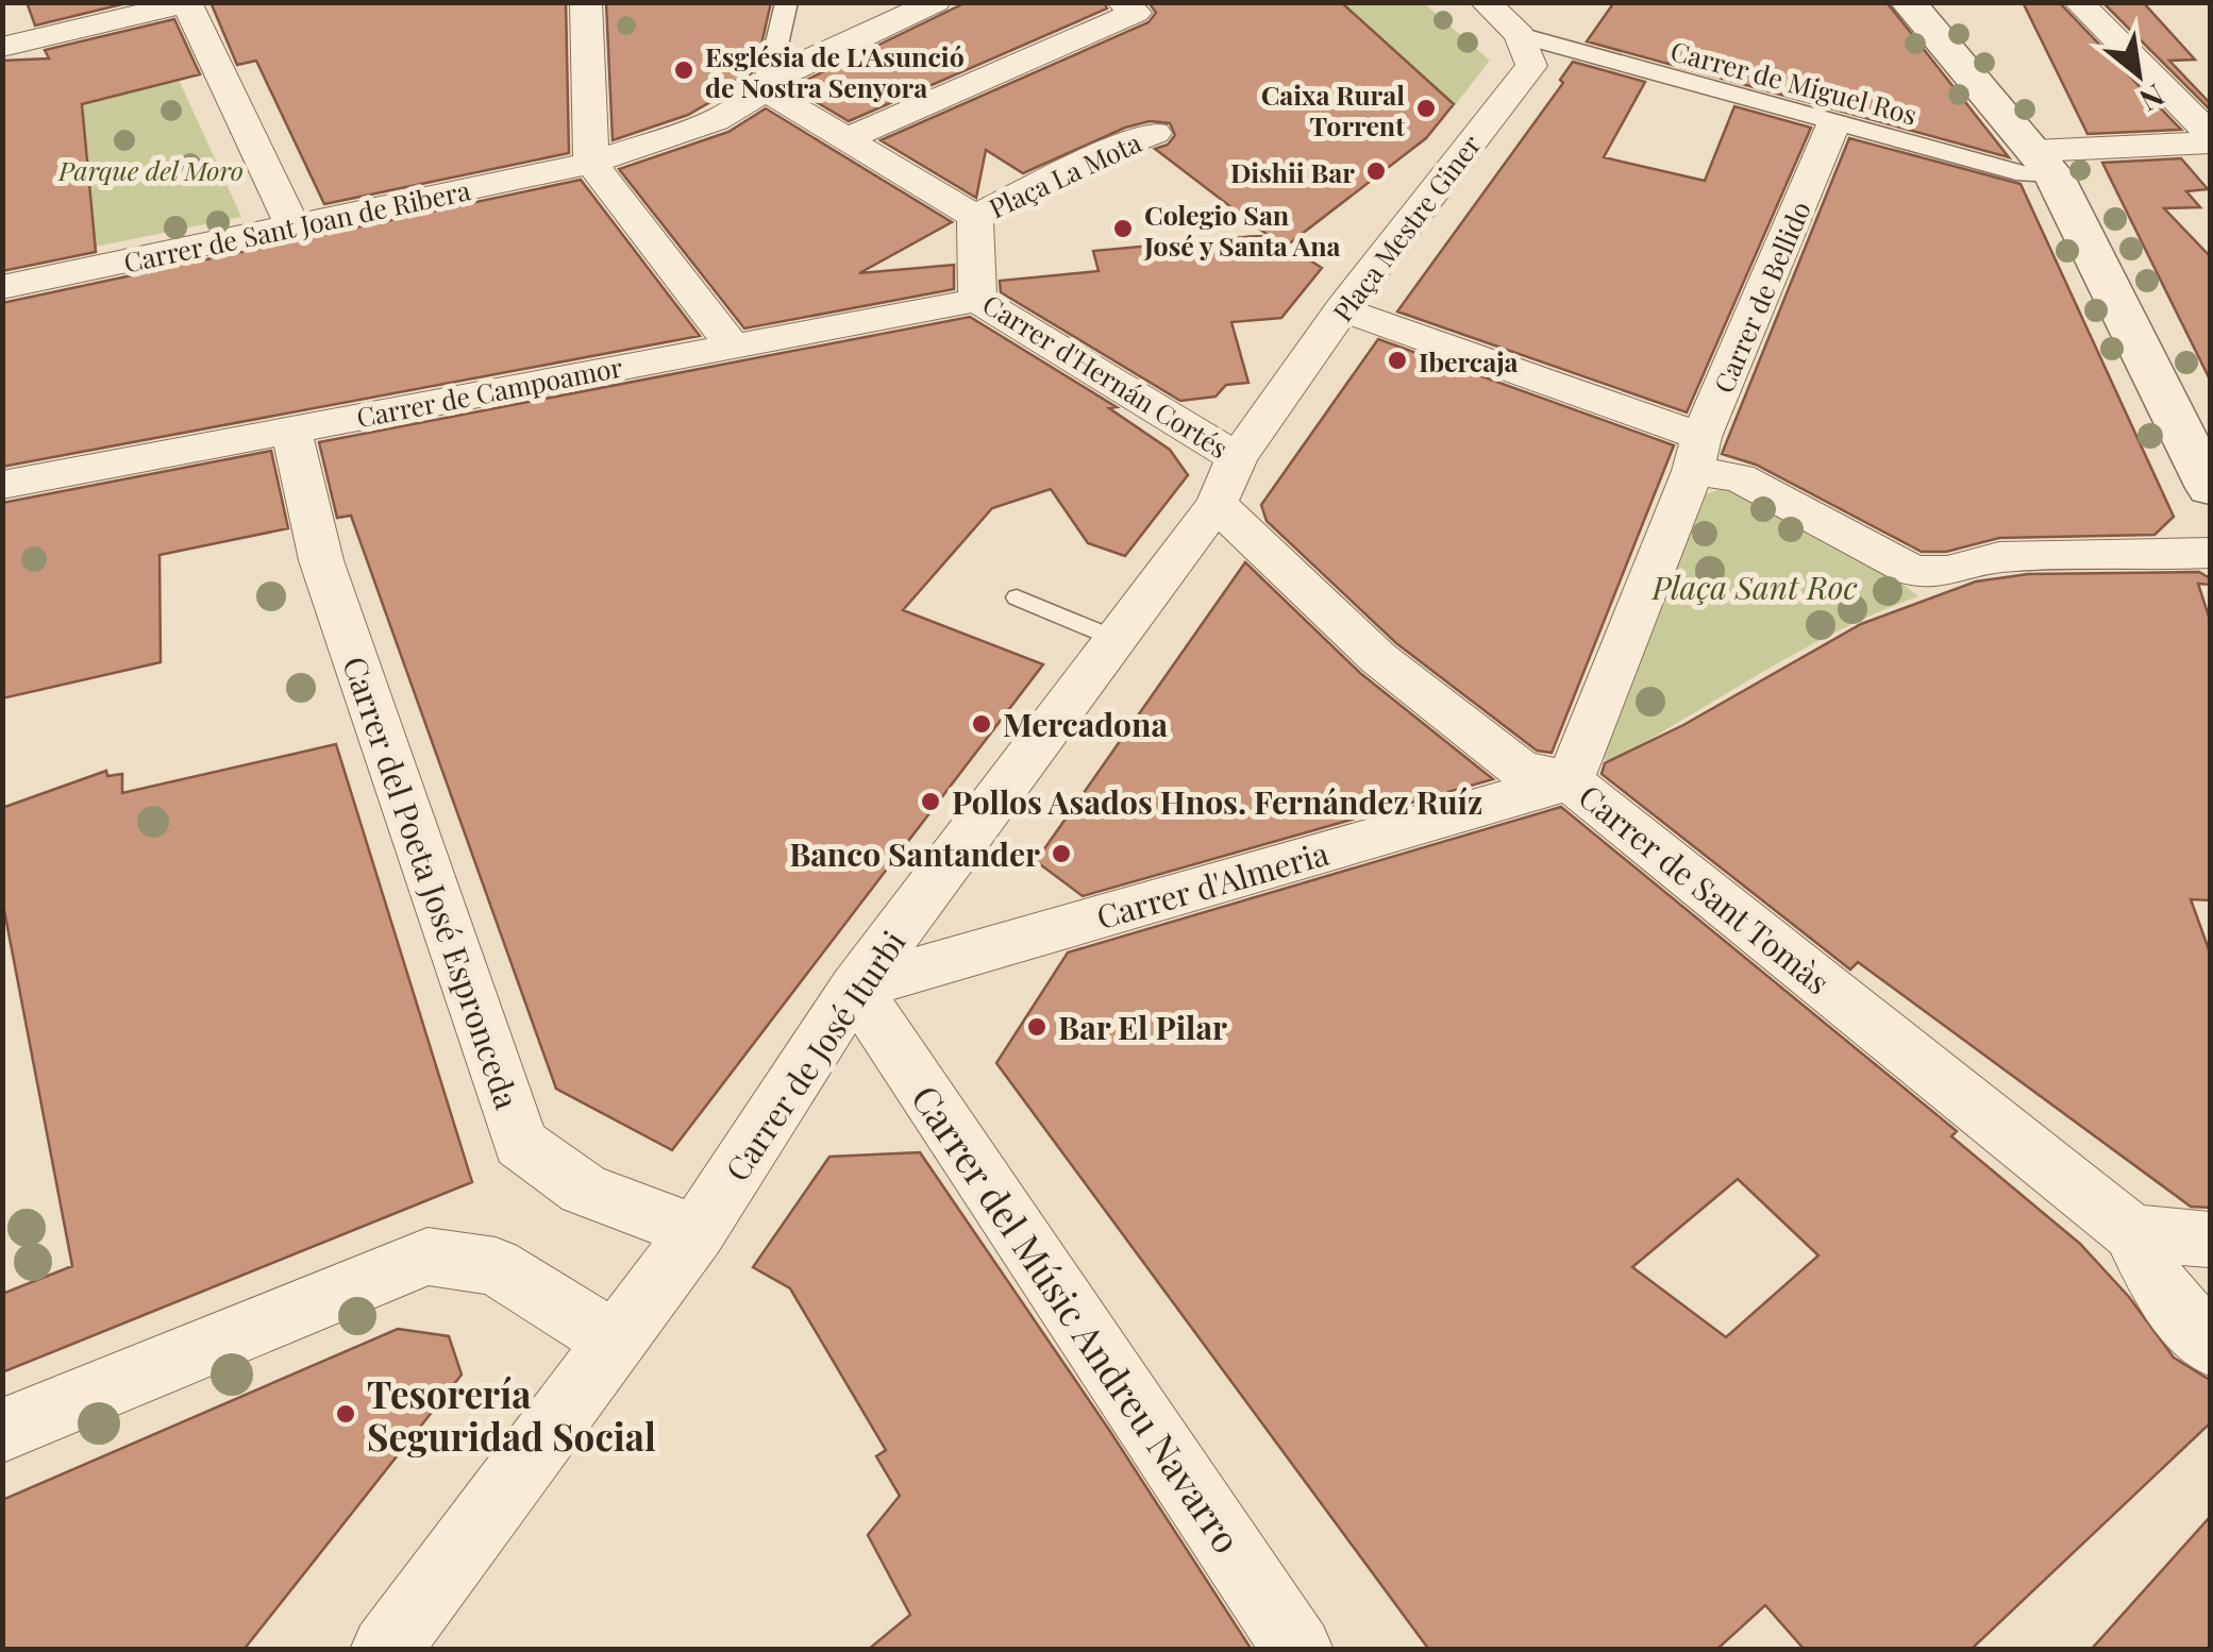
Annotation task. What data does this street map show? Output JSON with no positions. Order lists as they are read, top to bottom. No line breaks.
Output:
{"streets":{"street":["Carrer de Miguel Ros","Plaça La Mota","Carrer de Sant Joan de Ribera","Plaça Mestre Giner","Carrer de Bellido","Carrer d'Hernán Cortés","Carrer de Campoamor","Carrer del Poeta José Espronceda","Carrer d'Almeria","Carrer de Sant Tomàs","Carrer de José Iturbi","Carrer del Músic Andreu Navarro"]},"crossings":[["Carrer de Miguel Ros","Plaça Mestre Giner"],["Carrer de Miguel Ros","Carrer de Bellido"],["Plaça La Mota","Carrer d'Hernán Cortés"],["Plaça Mestre Giner","Carrer d'Hernán Cortés"],["Plaça Mestre Giner","Carrer de Sant Tomàs"],["Plaça Mestre Giner","Carrer de José Iturbi"],["Carrer de Bellido","Carrer d'Almeria"],["Carrer de Bellido","Carrer de Sant Tomàs"],["Carrer d'Hernán Cortés","Carrer de Campoamor"],["Carrer d'Hernán Cortés","Carrer de Sant Tomàs"],["Carrer d'Hernán Cortés","Carrer de José Iturbi"],["Carrer de Campoamor","Carrer del Poeta José Espronceda"],["Carrer del Poeta José Espronceda","Carrer de José Iturbi"],["Carrer d'Almeria","Carrer de Sant Tomàs"],["Carrer d'Almeria","Carrer de José Iturbi"],["Carrer d'Almeria","Carrer del Músic Andreu Navarro"],["Carrer de Sant Tomàs","Carrer de José Iturbi"],["Carrer de José Iturbi","Carrer del Músic Andreu Navarro"]],"parks":["Parque del Moro","Plaça Sant Roc"],"places":["Església de L'Asunció de Nostra Senyora","Caixa Rural Torrent","Dishii Bar","Colegio San José y Santa Ana","Ibercaja","Mercadona","Pollos Asados Hnos. Fernández Ruíz","Banco Santander","Bar El Pilar","Tesorería Seguridad Social"],"north":"bottom right"}
